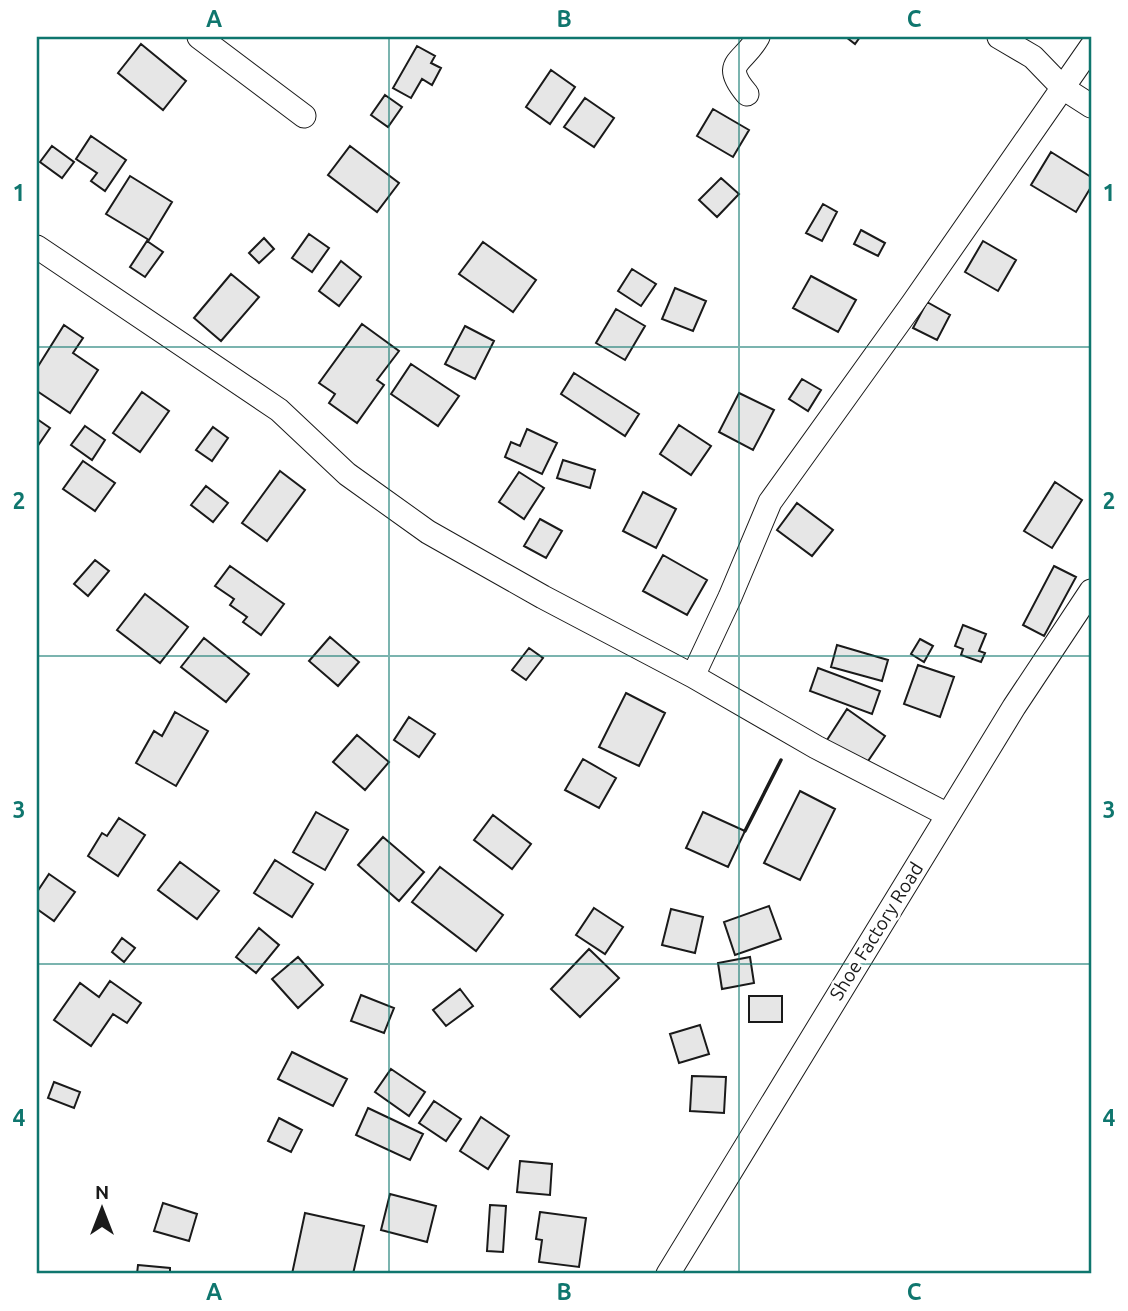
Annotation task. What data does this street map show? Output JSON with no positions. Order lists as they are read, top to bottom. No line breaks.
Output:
{"streets":{"street":["Shoe Factory Road"]},"north":"top","grid":{"columns":["A","B","C"],"rows":["1","2","3","4"]}}
